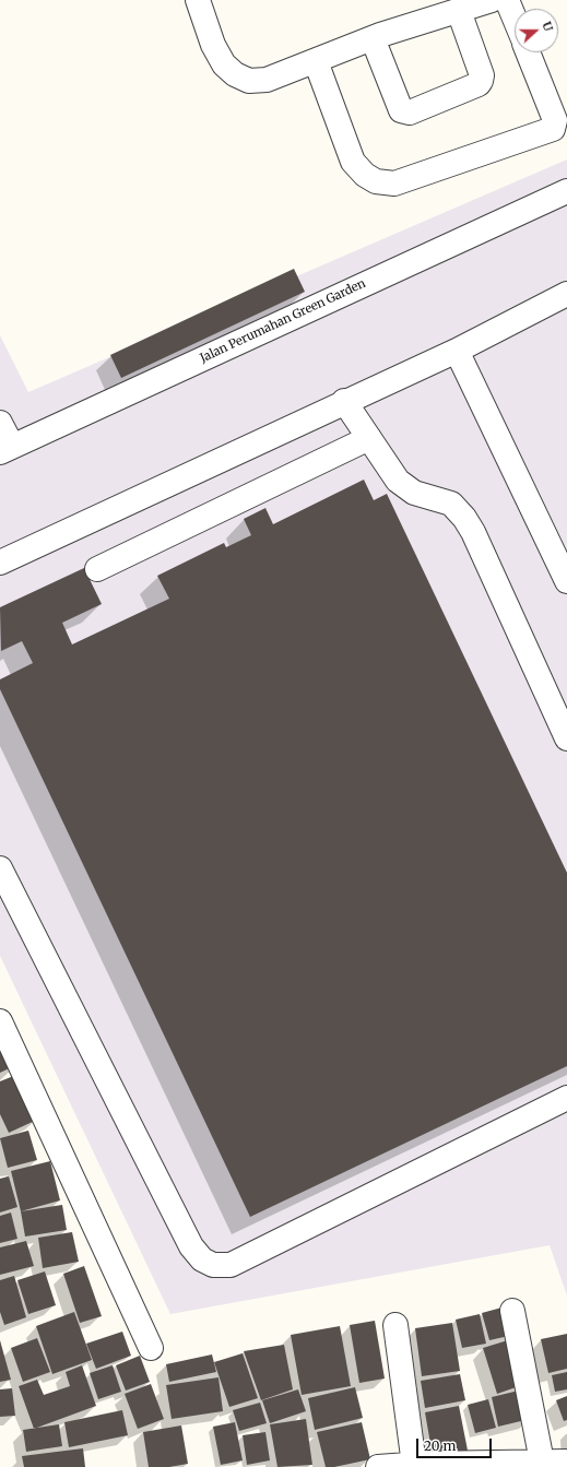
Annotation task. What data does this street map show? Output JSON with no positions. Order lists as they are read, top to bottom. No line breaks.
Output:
{"streets":{"street":["Jalan Perumahan Green Garden"]},"scale_bar":"20 m","north":"right"}
